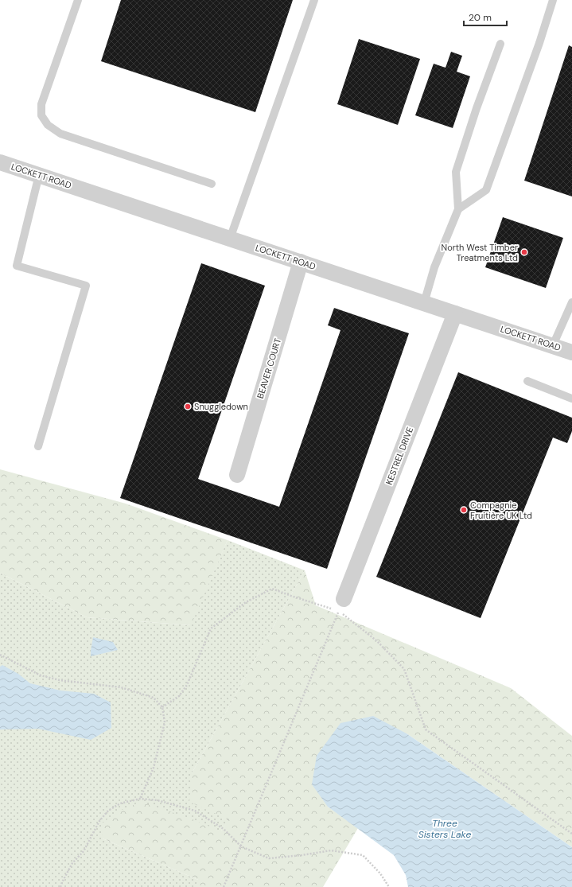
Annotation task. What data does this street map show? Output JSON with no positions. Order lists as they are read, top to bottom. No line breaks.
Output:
{"streets":{"street":["LOCKETT ROAD","BEAVER COURT","KESTREL DRIVE"]},"crossings":[["LOCKETT ROAD","BEAVER COURT"],["LOCKETT ROAD","KESTREL DRIVE"]],"water":["Three Sisters Lake"],"places":["North West Timber Treatments Ltd","Snuggledown","Compagnie Fruitière UK Ltd"],"scale_bar":"20 m"}
